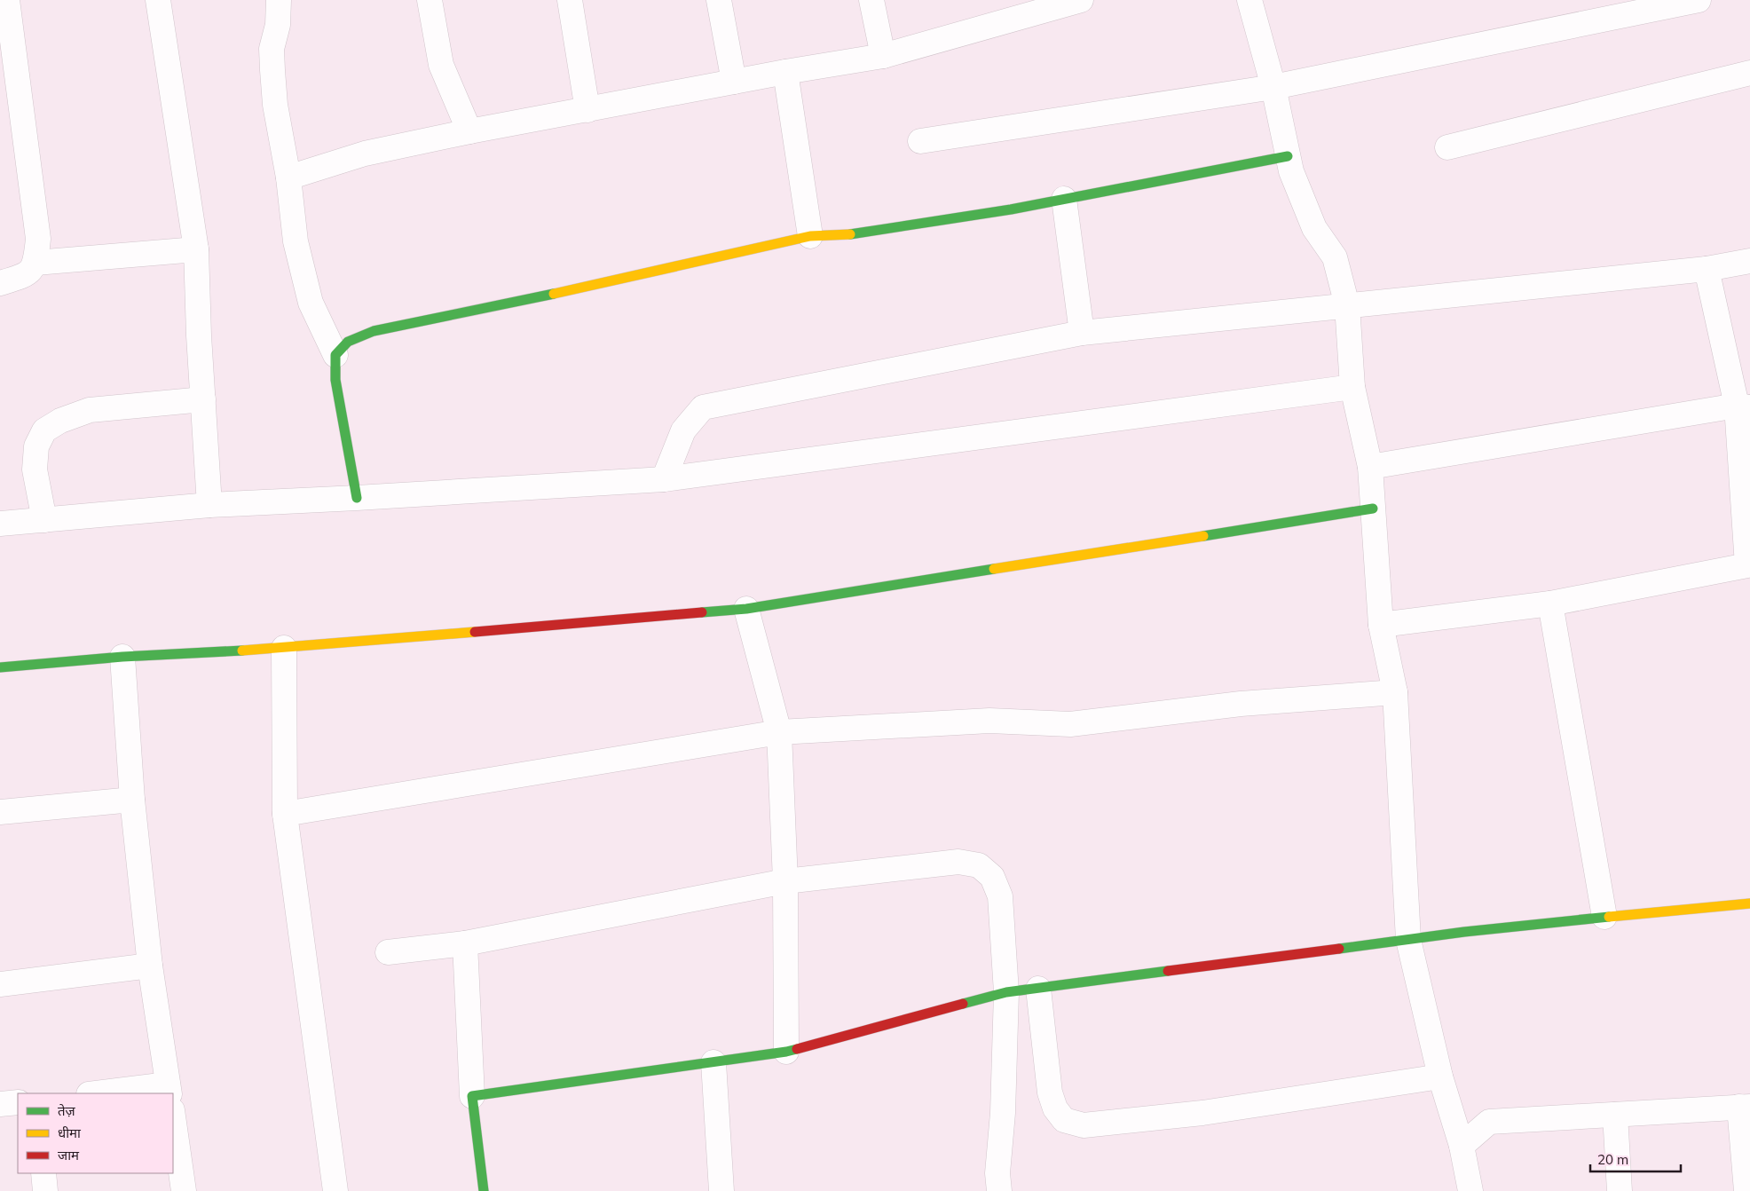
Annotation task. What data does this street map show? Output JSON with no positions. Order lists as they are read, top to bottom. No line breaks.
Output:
{"legend":["तेज़","धीमा","जाम"],"scale_bar":"20 m"}
